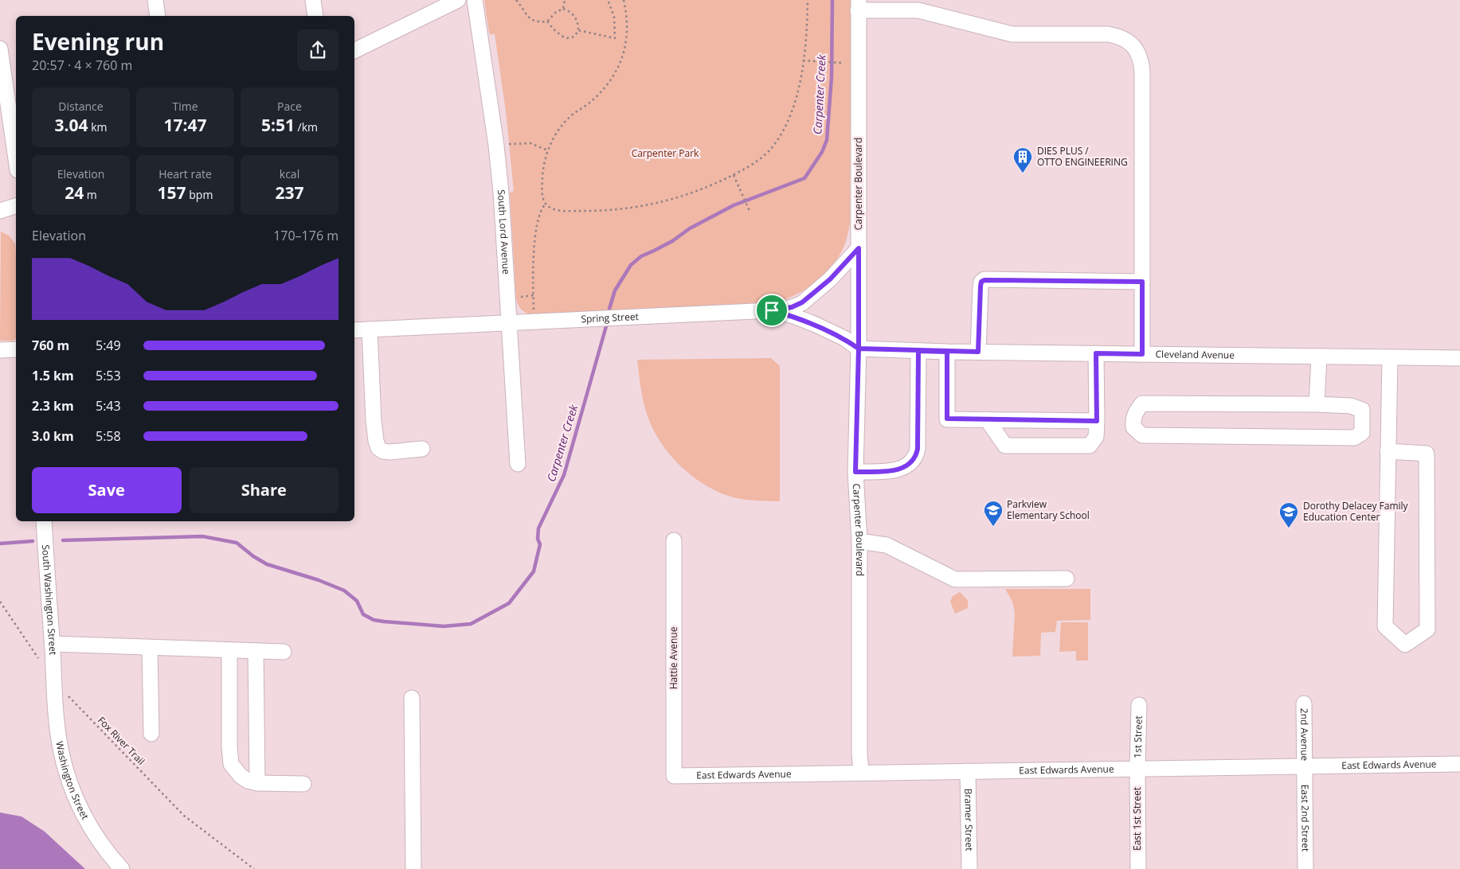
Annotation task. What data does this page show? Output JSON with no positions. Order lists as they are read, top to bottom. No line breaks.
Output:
{"streets":{"street":["Carpenter Boulevard","South Lord Avenue","Spring Street","Cleveland Avenue","South Washington Street","Hattie Avenue","2nd Avenue","1st Street","East Edwards Avenue","Washington Street","East 2nd Street","East 1st Street","Bramer Street"],"path":["Fox River Trail"]},"crossings":[["Carpenter Boulevard","Spring Street"],["Carpenter Boulevard","Cleveland Avenue"],["Carpenter Boulevard","East Edwards Avenue"],["South Lord Avenue","Spring Street"],["Spring Street","Cleveland Avenue"],["South Washington Street","Fox River Trail"],["South Washington Street","Washington Street"],["Hattie Avenue","East Edwards Avenue"],["2nd Avenue","East Edwards Avenue"],["2nd Avenue","East 2nd Street"],["1st Street","East Edwards Avenue"],["1st Street","East 1st Street"],["Fox River Trail","Washington Street"],["East Edwards Avenue","East 2nd Street"],["East Edwards Avenue","East 1st Street"],["East Edwards Avenue","Bramer Street"]],"water":["Carpenter Creek"],"parks":["Carpenter Park"],"places":{"building":["DIES PLUS / OTTO ENGINEERING"],"school or university":["Parkview Elementary School","Dorothy Delacey Family Education Center"]},"page":{"heading":["Evening run","20:57 · 4 × 760 m"],"stats":[["Distance","3.04 km"],["Time","17:47"],["Pace","5:51 /km"],["Elevation","24 m"],["Heart rate","157 bpm"],["kcal","237"]],"chart":["Elevation","170–176 m"],"list":[{"name":"760 m","note":"5:49"},{"name":"1.5 km","note":"5:53"},{"name":"2.3 km","note":"5:43"},{"name":"3.0 km","note":"5:58"}],"buttons":["Save","Share"]}}
